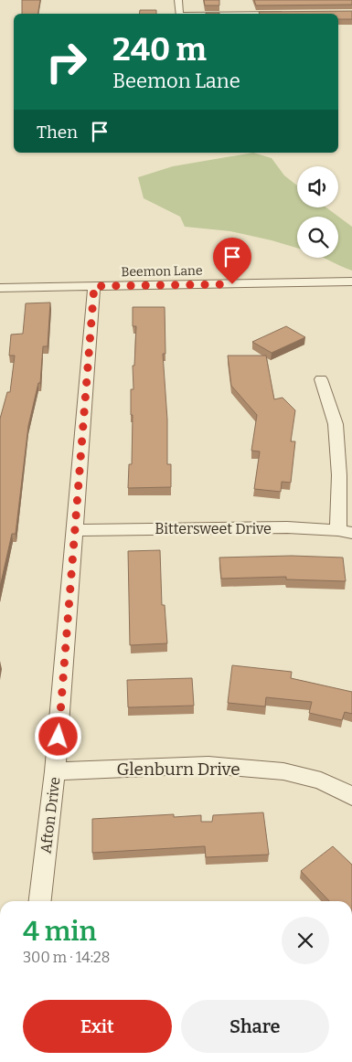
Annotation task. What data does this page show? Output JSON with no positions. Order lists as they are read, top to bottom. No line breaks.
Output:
{"streets":{"street":["Beemon Lane","Bittersweet Drive","Glenburn Drive","Afton Drive"]},"crossings":[["Beemon Lane","Afton Drive"],["Bittersweet Drive","Afton Drive"],["Glenburn Drive","Afton Drive"]],"page":{"turn":["240 m","Beemon Lane"],"then":"Then","heading":["4 min","300 m · 14:28"],"buttons":["Exit","Share"]}}
